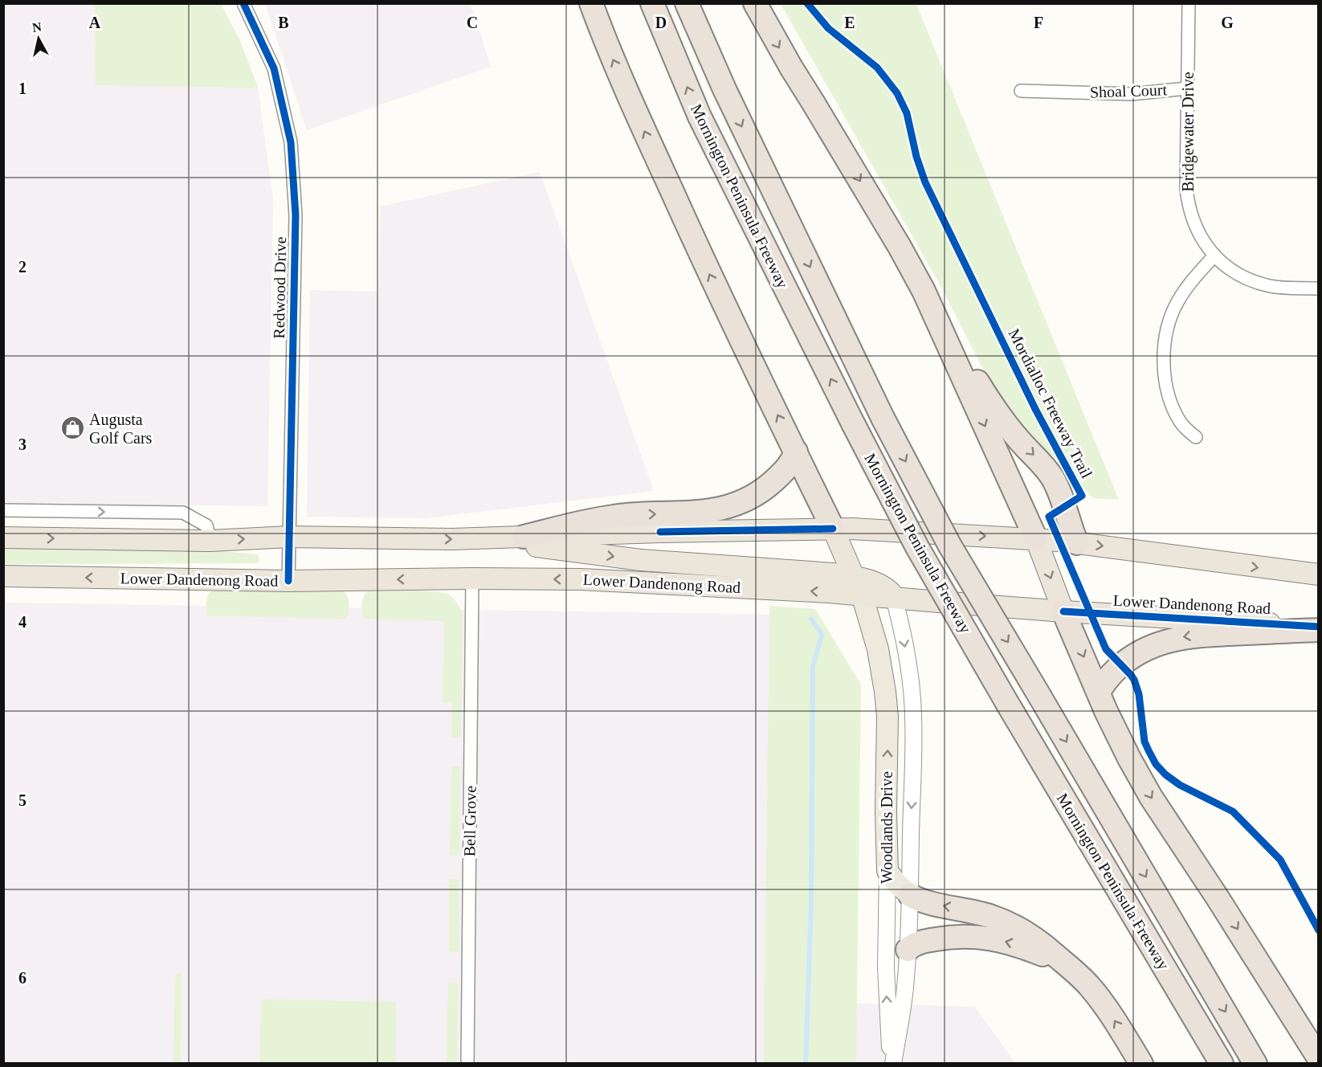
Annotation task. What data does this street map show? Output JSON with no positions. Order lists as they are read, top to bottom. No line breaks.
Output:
{"streets":{"highway":["Mornington Peninsula Freeway","Lower Dandenong Road"],"main road":["Woodlands Drive"],"street":["Shoal Court","Bridgewater Drive","Redwood Drive","Bell Grove"],"cycle path":["Mordialloc Freeway Trail"]},"crossings":[["Shoal Court","Bridgewater Drive"],["Redwood Drive","Lower Dandenong Road"],["Lower Dandenong Road","Bell Grove"],["Lower Dandenong Road","Woodlands Drive"]],"places":{"shop":["Augusta Golf Cars"]},"north":"top","grid":{"columns":["A","B","C","D","E","F","G"],"rows":["1","2","3","4","5","6"]}}
